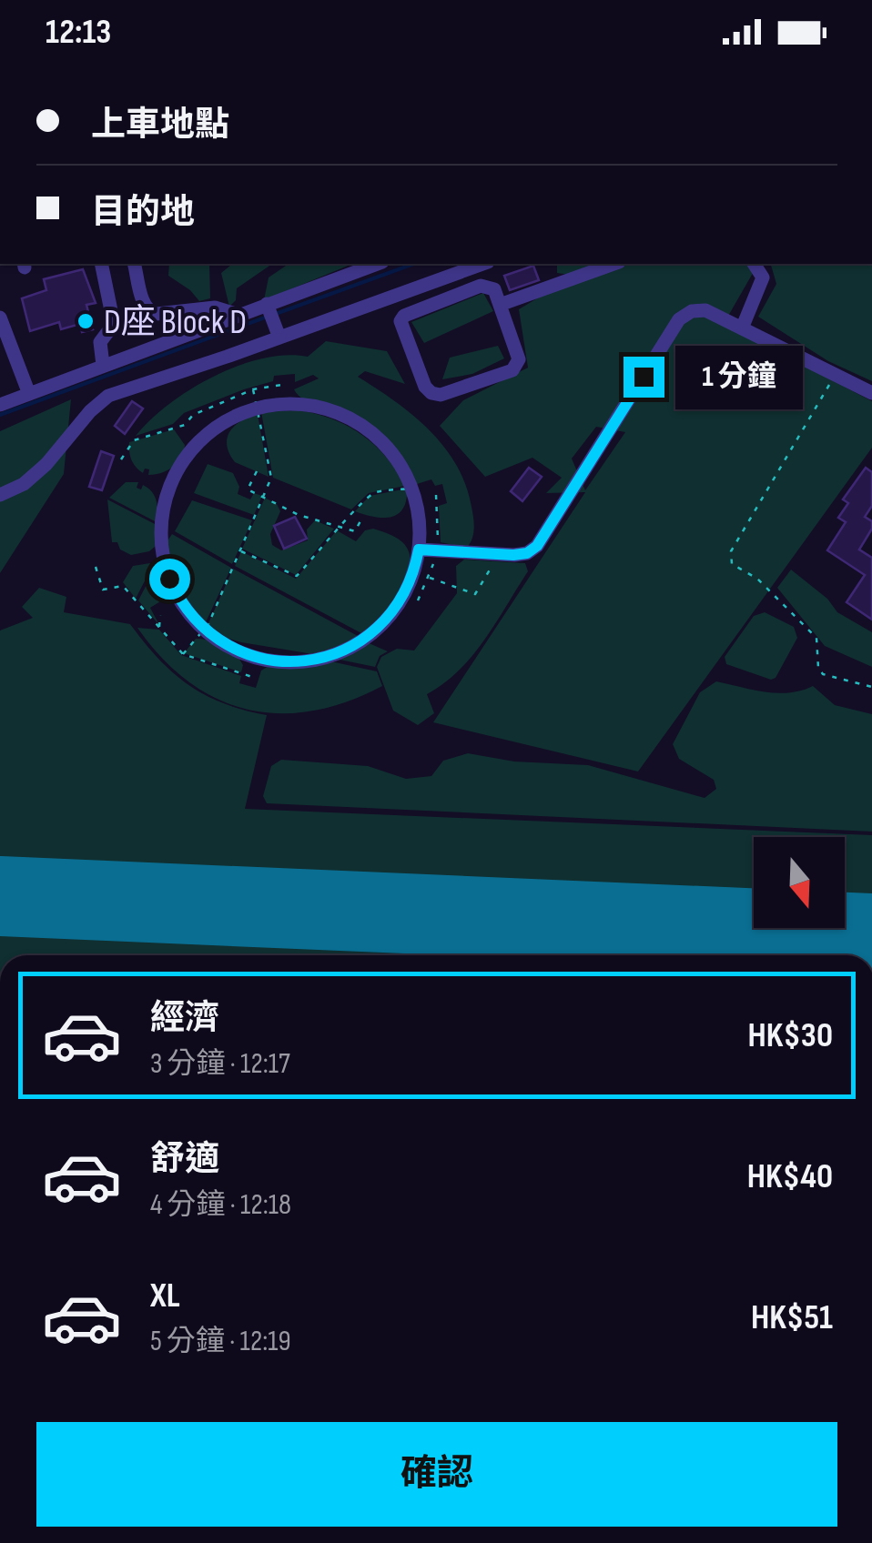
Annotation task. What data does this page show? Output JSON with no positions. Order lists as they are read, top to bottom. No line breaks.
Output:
{"places":["D座 Block D"],"north":"bottom","page":{"status":"12:13","banner":["上車地點","目的地"],"bubble":"1 分鐘","list":[{"name":"經濟","note":"3 分鐘 · 12:17","value":"HK$30"},{"name":"舒適","note":"4 分鐘 · 12:18","value":"HK$40"},{"name":"XL","note":"5 分鐘 · 12:19","value":"HK$51"}],"buttons":"確認"}}
